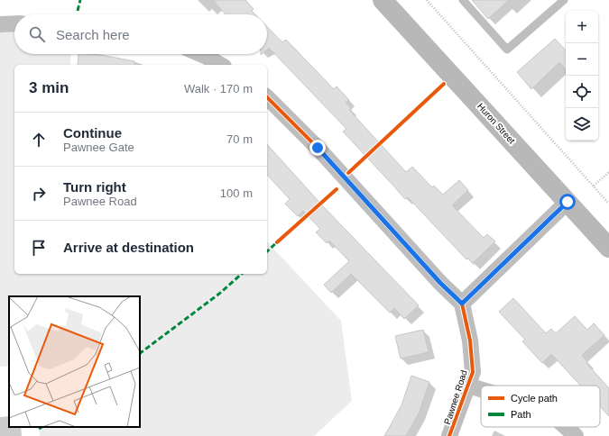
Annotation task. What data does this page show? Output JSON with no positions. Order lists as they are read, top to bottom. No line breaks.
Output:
{"streets":{"main road":["Huron Street"],"street":["Pawnee Road"]},"legend":["Cycle path","Path"],"page":{"map_buttons":["+","−"],"search":"Search here","heading":["3 min","Walk · 170 m"],"list":[["Continue","Pawnee Gate","70 m"],["Turn right","Pawnee Road","100 m"],"Arrive at destination"]}}
